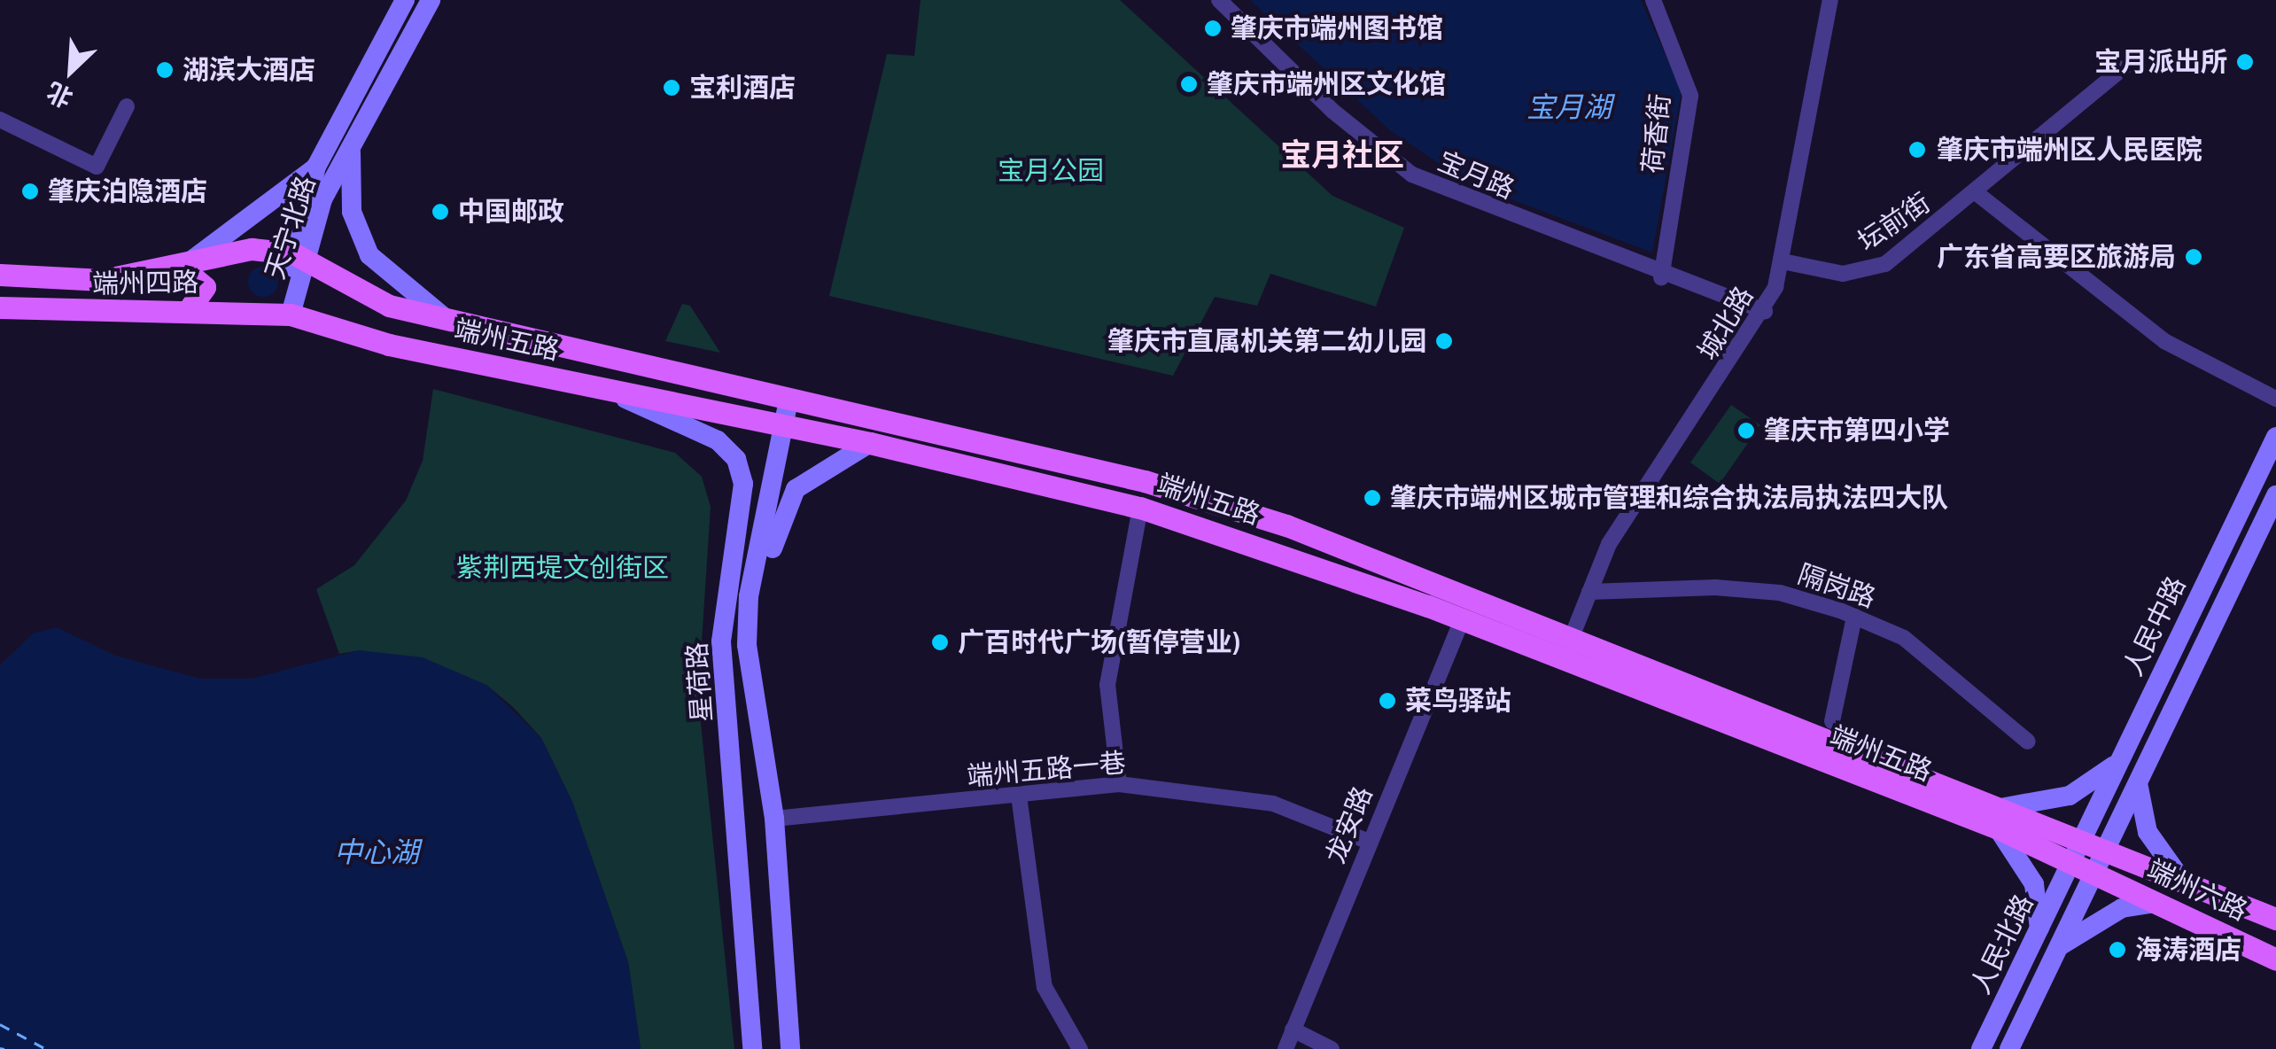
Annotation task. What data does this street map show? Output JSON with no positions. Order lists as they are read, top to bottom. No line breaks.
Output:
{"streets":{"main road":["天宁北路","端州四路","端州五路","人民中路","星荷路","端州六路","人民北路"],"street":["荷香街","宝月路","坛前街","城北路","隔岗路","端州五路一巷","龙安路"]},"crossings":[["荷香街","宝月路"],["宝月路","城北路"],["坛前街","城北路"],["天宁北路","端州四路"],["天宁北路","端州五路"],["端州四路","端州五路"],["城北路","端州五路"],["城北路","隔岗路"],["端州五路","人民中路"],["端州五路","星荷路"],["端州五路","龙安路"],["端州五路","端州六路"],["端州五路","人民北路"],["人民中路","端州六路"],["人民中路","人民北路"],["星荷路","端州五路一巷"],["端州五路一巷","龙安路"],["端州六路","人民北路"]],"districts":["宝月社区"],"water":["宝月湖","中心湖"],"parks":["宝月公园","紫荆西堤文创街区"],"places":["肇庆市端州图书馆","宝月派出所","湖滨大酒店","肇庆市端州区文化馆","宝利酒店","肇庆市端州区人民医院","肇庆泊隐酒店","中国邮政","广东省高要区旅游局","肇庆市直属机关第二幼儿园","肇庆市第四小学","肇庆市端州区城市管理和综合执法局执法四大队","广百时代广场(暂停营业)","菜鸟驿站","海涛酒店"],"north":"bottom left"}
